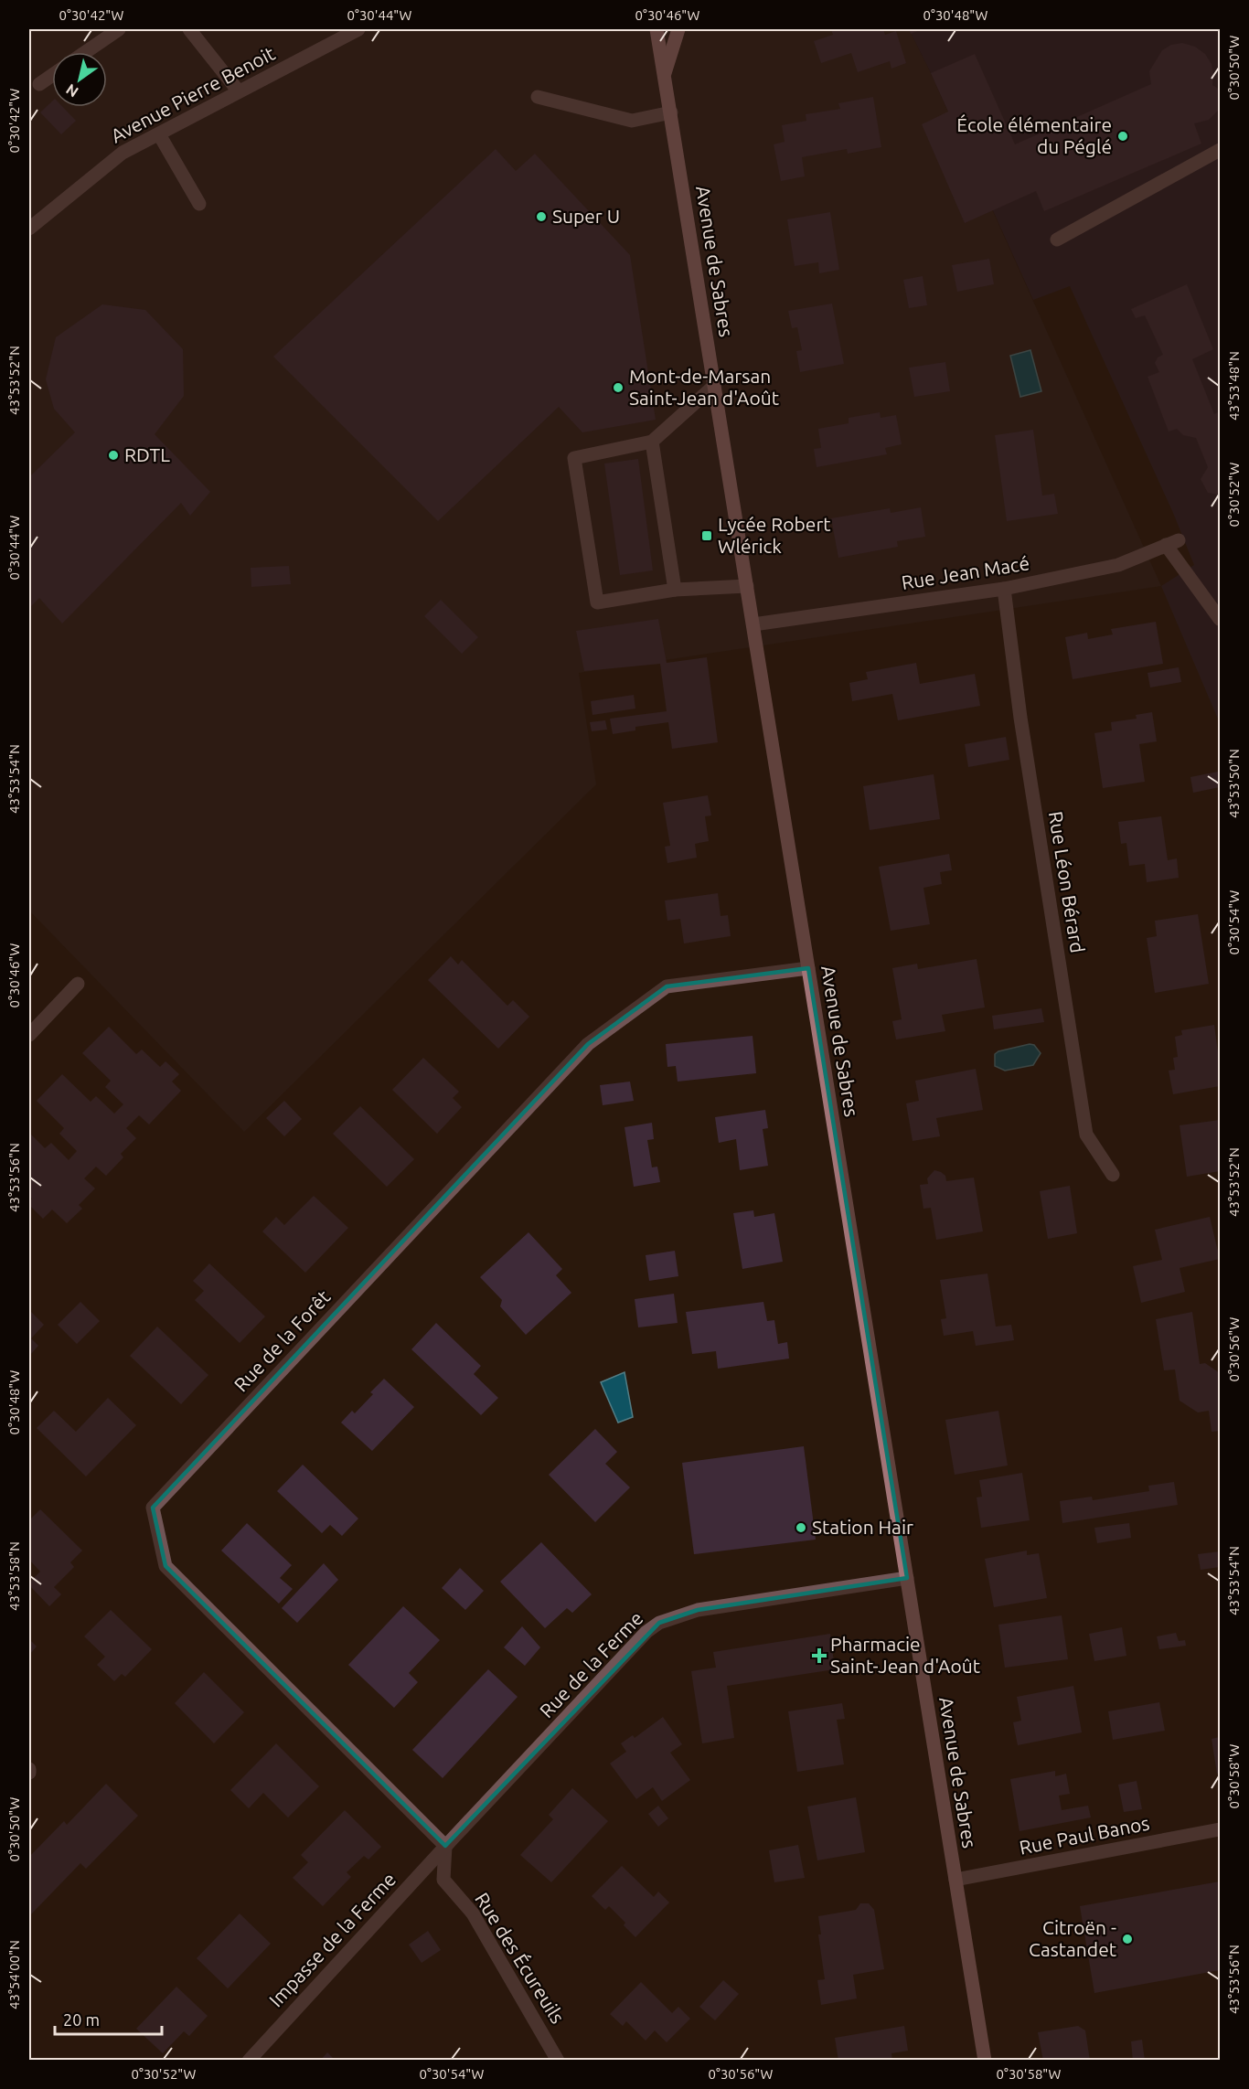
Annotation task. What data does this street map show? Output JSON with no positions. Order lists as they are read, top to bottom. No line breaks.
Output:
{"streets":{"main road":["Avenue de Sabres"],"street":["Avenue Pierre Benoit","Rue Jean Macé","Rue Léon Bérard","Rue de la Forêt","Rue de la Ferme","Rue Paul Banos","Impasse de la Ferme","Rue des Écureuils"]},"crossings":[["Avenue de Sabres","Rue Jean Macé"],["Avenue de Sabres","Rue de la Forêt"],["Avenue de Sabres","Rue de la Ferme"],["Avenue de Sabres","Rue Paul Banos"],["Rue Jean Macé","Rue Léon Bérard"],["Rue de la Forêt","Rue de la Ferme"],["Rue de la Forêt","Impasse de la Ferme"],["Rue de la Forêt","Rue des Écureuils"],["Rue de la Ferme","Impasse de la Ferme"],["Rue de la Ferme","Rue des Écureuils"],["Impasse de la Ferme","Rue des Écureuils"]],"places":{"other":["École élémentaire du Péglé","Super U","Mont-de-Marsan Saint-Jean d'Août","RDTL","Station Hair","Citroën - Castandet"],"transit":["Lycée Robert Wlérick"],"health":["Pharmacie Saint-Jean d'Août"]},"scale_bar":"20 m","north":"bottom left","coordinates":["0°30'42\"W","0°30'44\"W","0°30'46\"W","0°30'48\"W","0°30'50\"W","43°53'52\"N","43°53'48\"N","0°30'52\"W","43°53'54\"N","43°53'50\"N","0°30'54\"W","43°53'56\"N","0°30'56\"W","43°53'58\"N","0°30'58\"W","43°54'00\"N"]}
